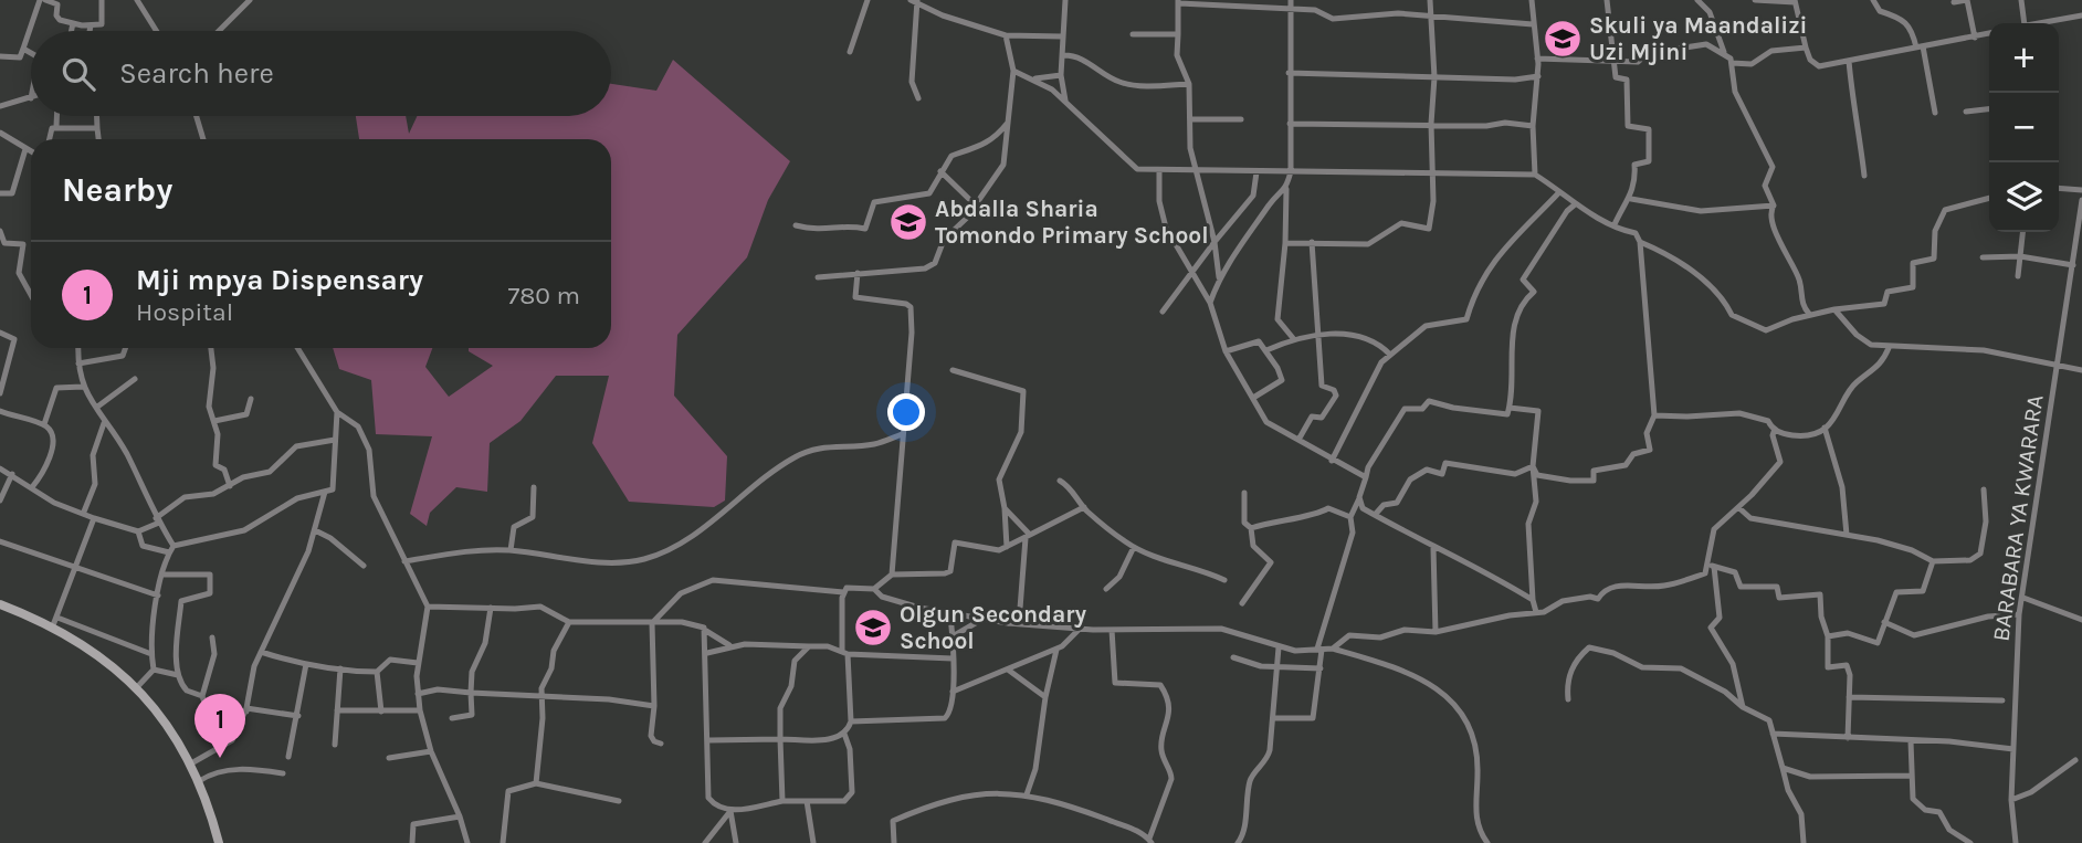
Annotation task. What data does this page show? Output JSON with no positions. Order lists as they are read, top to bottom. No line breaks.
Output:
{"streets":{"street":["BARABARA YA KWARARA"]},"places":{"school or university":["Skuli ya Maandalizi Uzi Mjini","Abdalla Sharia Tomondo Primary School","Olgun Secondary School"]},"page":{"map_buttons":["+","−"],"search":"Search here","heading":"Nearby","list":[{"mark":"1","name":"Mji mpya Dispensary","note":"Hospital","value":"780 m"}],"pins":"1"}}
